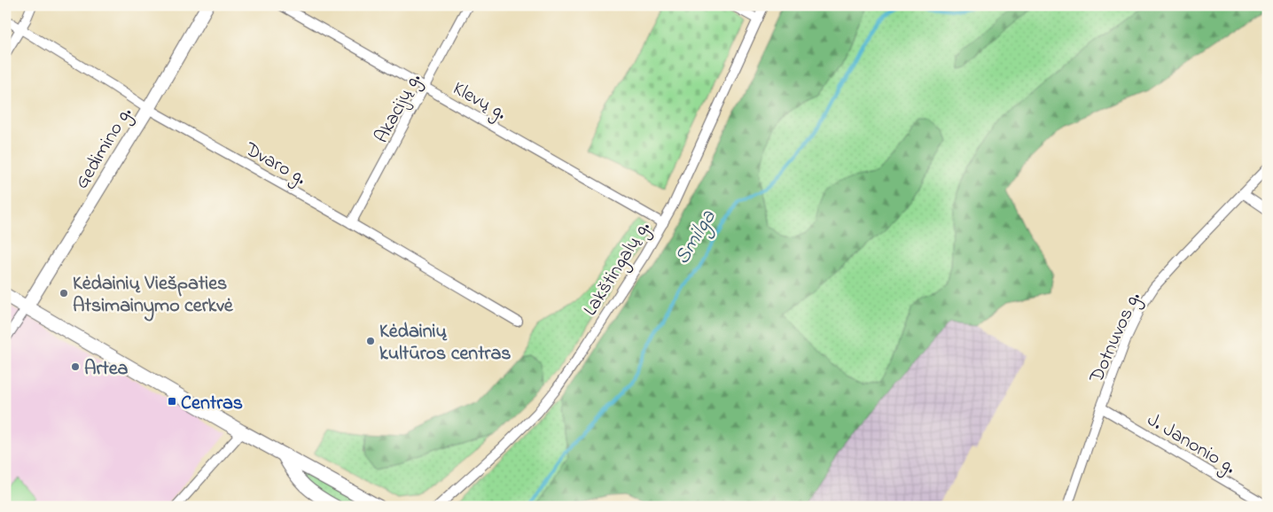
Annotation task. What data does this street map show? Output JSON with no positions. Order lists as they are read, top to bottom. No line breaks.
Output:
{"streets":{"main road":["Gedimino g."],"street":["Klevų g.","Akacijų g.","Dvaro g.","Lakštingalų g.","Dotnuvos g.","J. Janonio g."]},"crossings":[["Klevų g.","Akacijų g."],["Klevų g.","Lakštingalų g."],["Akacijų g.","Dvaro g."],["Gedimino g.","Dvaro g."],["Dotnuvos g.","J. Janonio g."]],"water":["Smilga"],"places":{"other":["Kėdainių Viešpaties Atsimainymo cerkvė","Kėdainių kultūros centras","Artea"],"transit":["Centras"]}}
